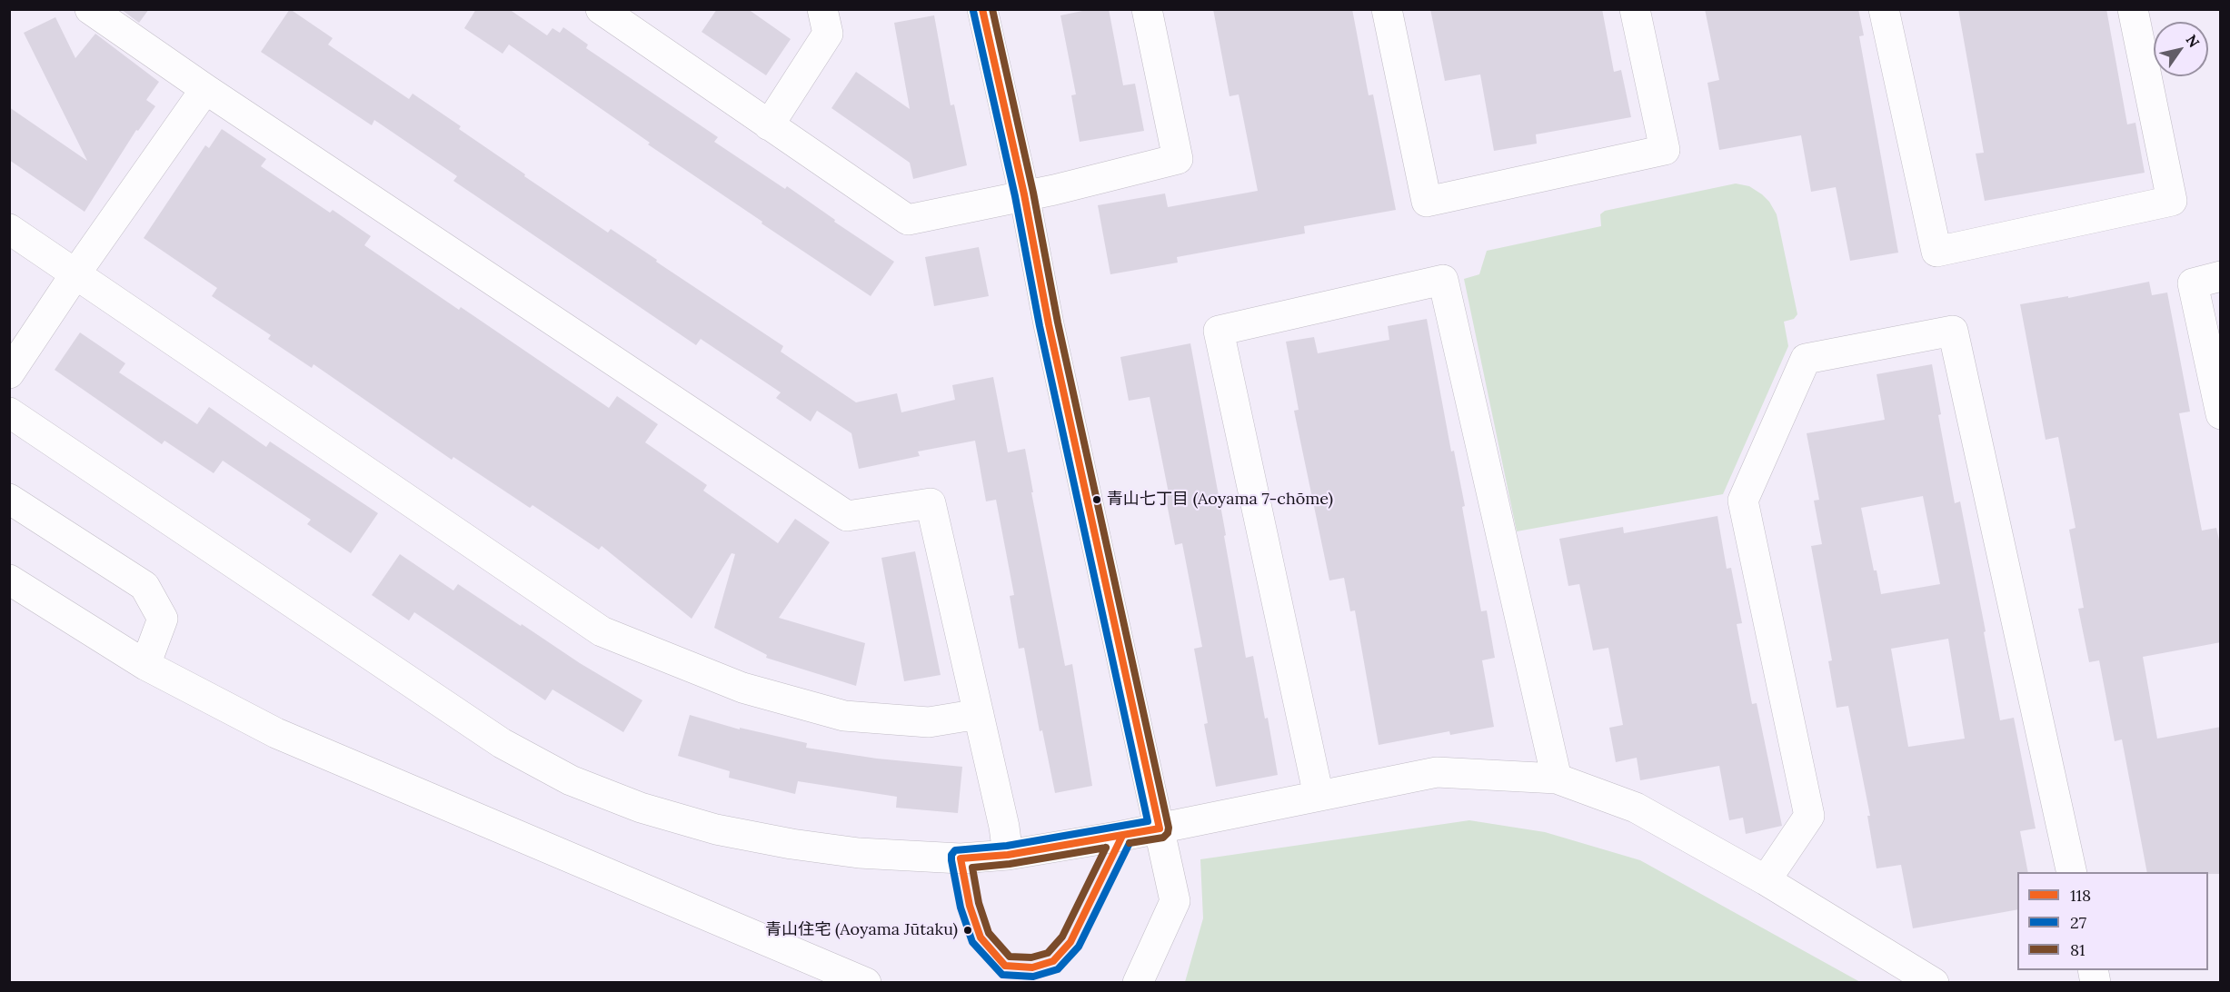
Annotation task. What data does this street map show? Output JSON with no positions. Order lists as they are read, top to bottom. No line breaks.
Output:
{"places":["青山七丁目 (Aoyama 7-chōme)","青山住宅 (Aoyama Jūtaku)"],"lines":["transit line 118","transit line 81","transit line 27"],"legend":["118","27","81"],"north":"top right"}
